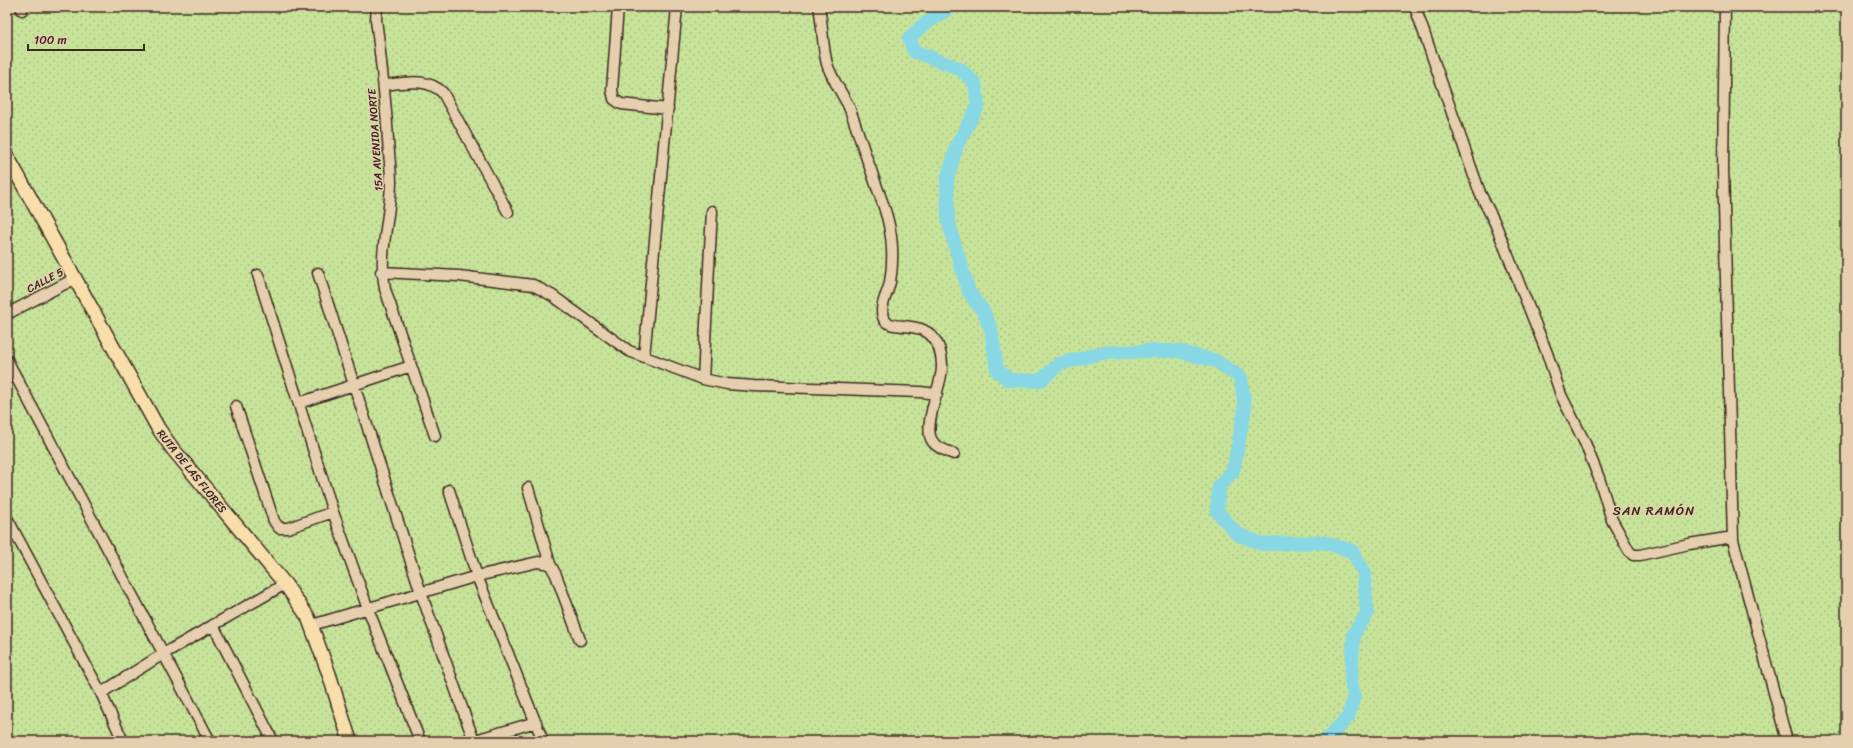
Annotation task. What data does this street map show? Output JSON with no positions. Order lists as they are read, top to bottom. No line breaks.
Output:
{"streets":{"main road":["RUTA DE LAS FLORES"],"street":["15A AVENIDA NORTE","CALLE 5"]},"crossings":[["CALLE 5","RUTA DE LAS FLORES"]],"districts":["SAN RAMÓN"],"scale_bar":"100 m"}
